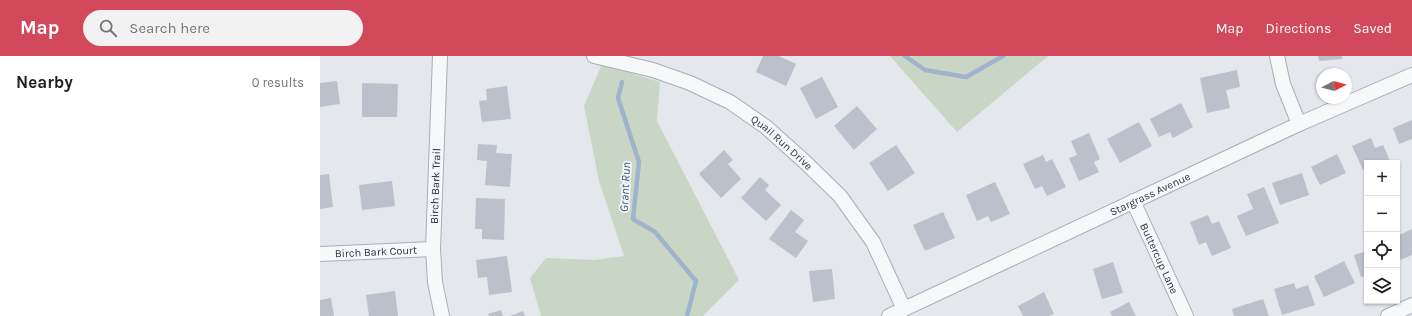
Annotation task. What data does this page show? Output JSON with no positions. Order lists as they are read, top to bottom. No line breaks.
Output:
{"streets":{"street":["Quail Run Drive","Birch Bark Trail","Stargrass Avenue","Birch Bark Court","Buttercup Lane"]},"crossings":[["Quail Run Drive","Stargrass Avenue"],["Birch Bark Trail","Birch Bark Court"],["Stargrass Avenue","Buttercup Lane"]],"water":["Grant Run"],"north":"right","page":{"header":"Map","search":"Search here","nav":["Map","Directions","Saved"],"heading":["Nearby","0 results"],"map_buttons":["+","−"]}}
